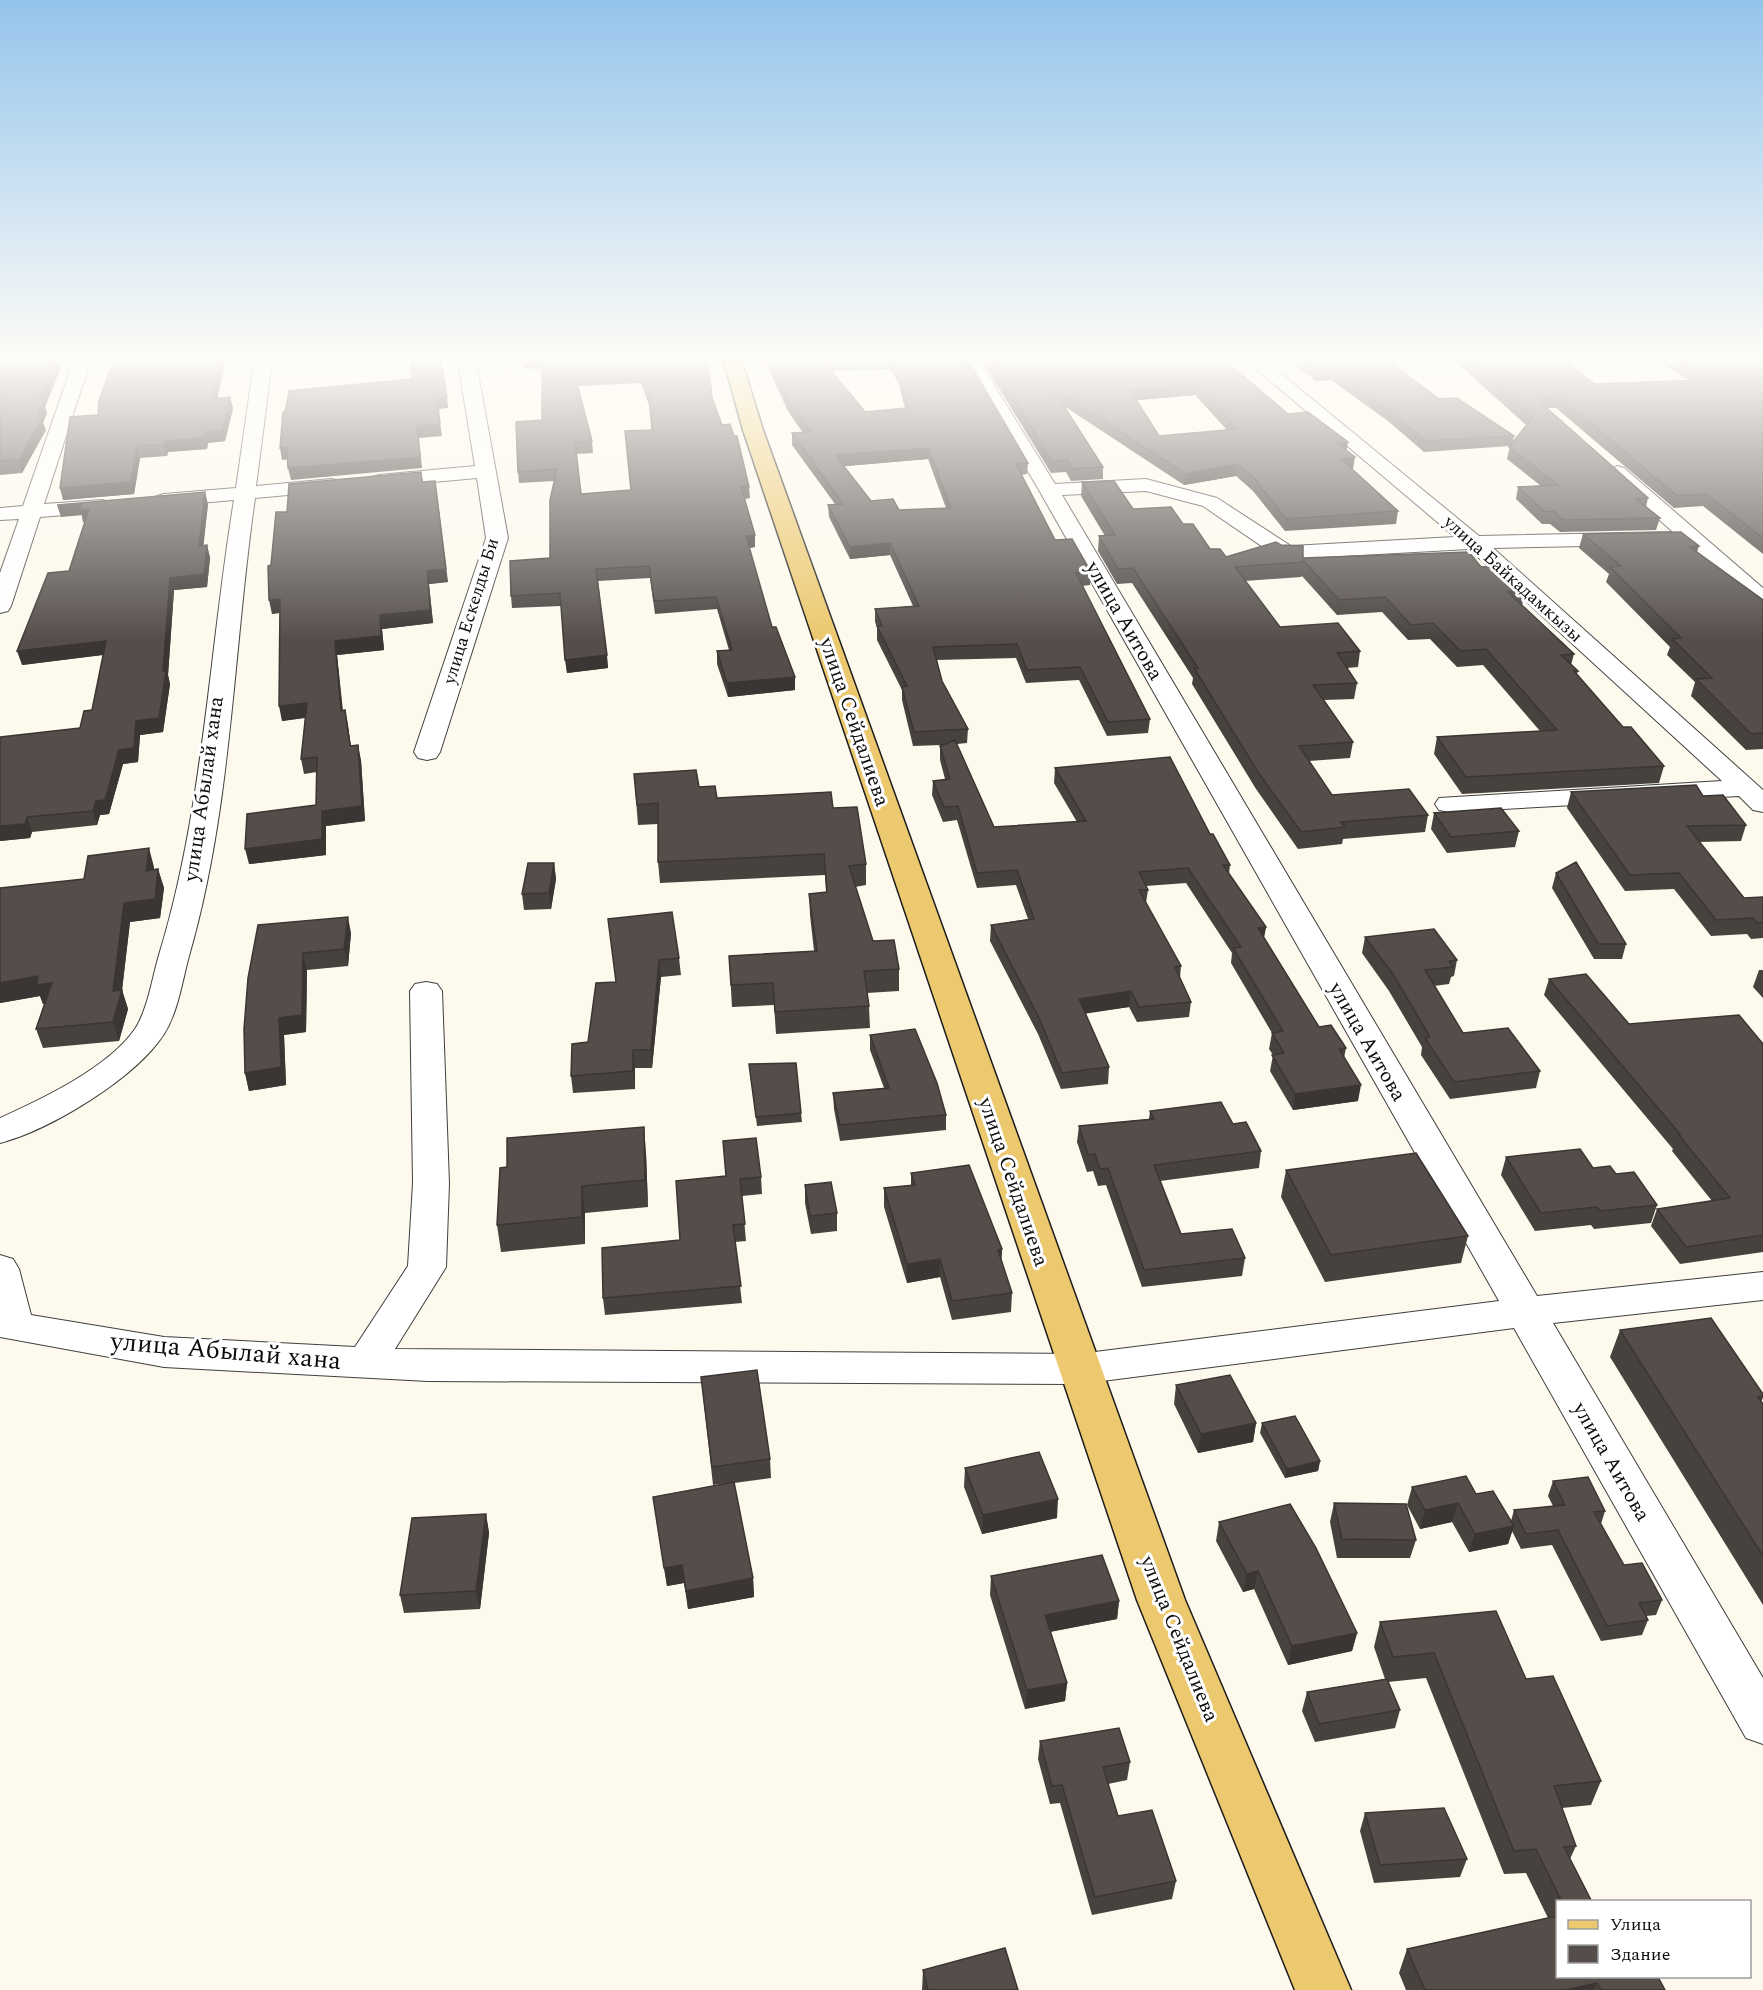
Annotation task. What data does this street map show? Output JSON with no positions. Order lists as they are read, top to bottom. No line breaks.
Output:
{"streets":{"main road":["улица Сейдалиева"],"street":["улица Байкадамкызы","улица Ескелды Би","улица Аитова","улица Абылай хана"]},"crossings":[["улица Аитова","улица Абылай хана"],["улица Сейдалиева","улица Абылай хана"]],"legend":["Улица","Здание"]}
